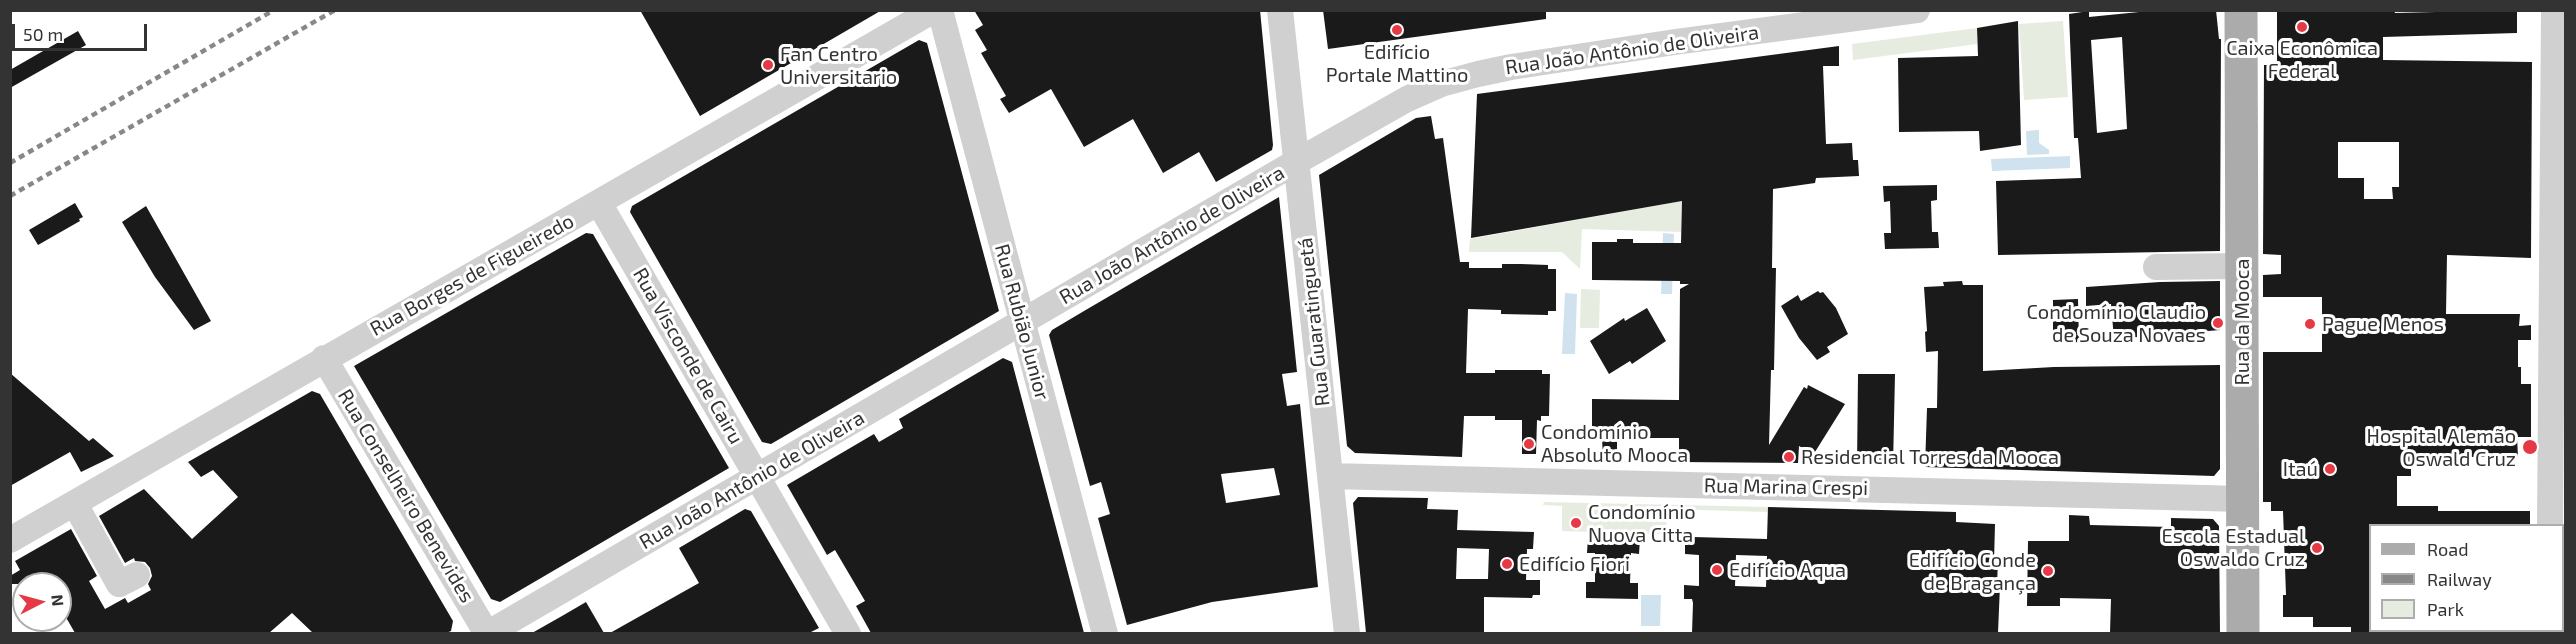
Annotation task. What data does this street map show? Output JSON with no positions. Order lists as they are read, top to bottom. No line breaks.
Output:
{"streets":{"main road":["Rua da Mooca"],"street":["Rua João Antônio de Oliveira","Rua Borges de Figueiredo","Rua Rubião Junior","Rua Guaratinguetá","Rua Visconde de Cairu","Rua Marina Crespi","Rua Conselheiro Benevides"]},"crossings":[["Rua João Antônio de Oliveira","Rua Rubião Junior"],["Rua João Antônio de Oliveira","Rua Guaratinguetá"],["Rua João Antônio de Oliveira","Rua Visconde de Cairu"],["Rua João Antônio de Oliveira","Rua Conselheiro Benevides"],["Rua Borges de Figueiredo","Rua Visconde de Cairu"],["Rua Borges de Figueiredo","Rua Conselheiro Benevides"],["Rua Guaratinguetá","Rua Marina Crespi"],["Rua da Mooca","Rua Marina Crespi"]],"places":["Caixa Econômica Federal","Edifício Portale Mattino","Fan Centro Universitario","Condomínio Claudio de Souza Novaes","Pague Menos","Condomínio Absoluto Mooca","Hospital Alemão Oswald Cruz","Residencial Torres da Mooca","Itaú","Condomínio Nuova Citta","Escola Estadual Oswaldo Cruz","Edifício Fiori","Edifício Aqua","Edifício Conde de Bragança"],"legend":["Road","Railway","Park"],"scale_bar":"50 m","north":"right"}
